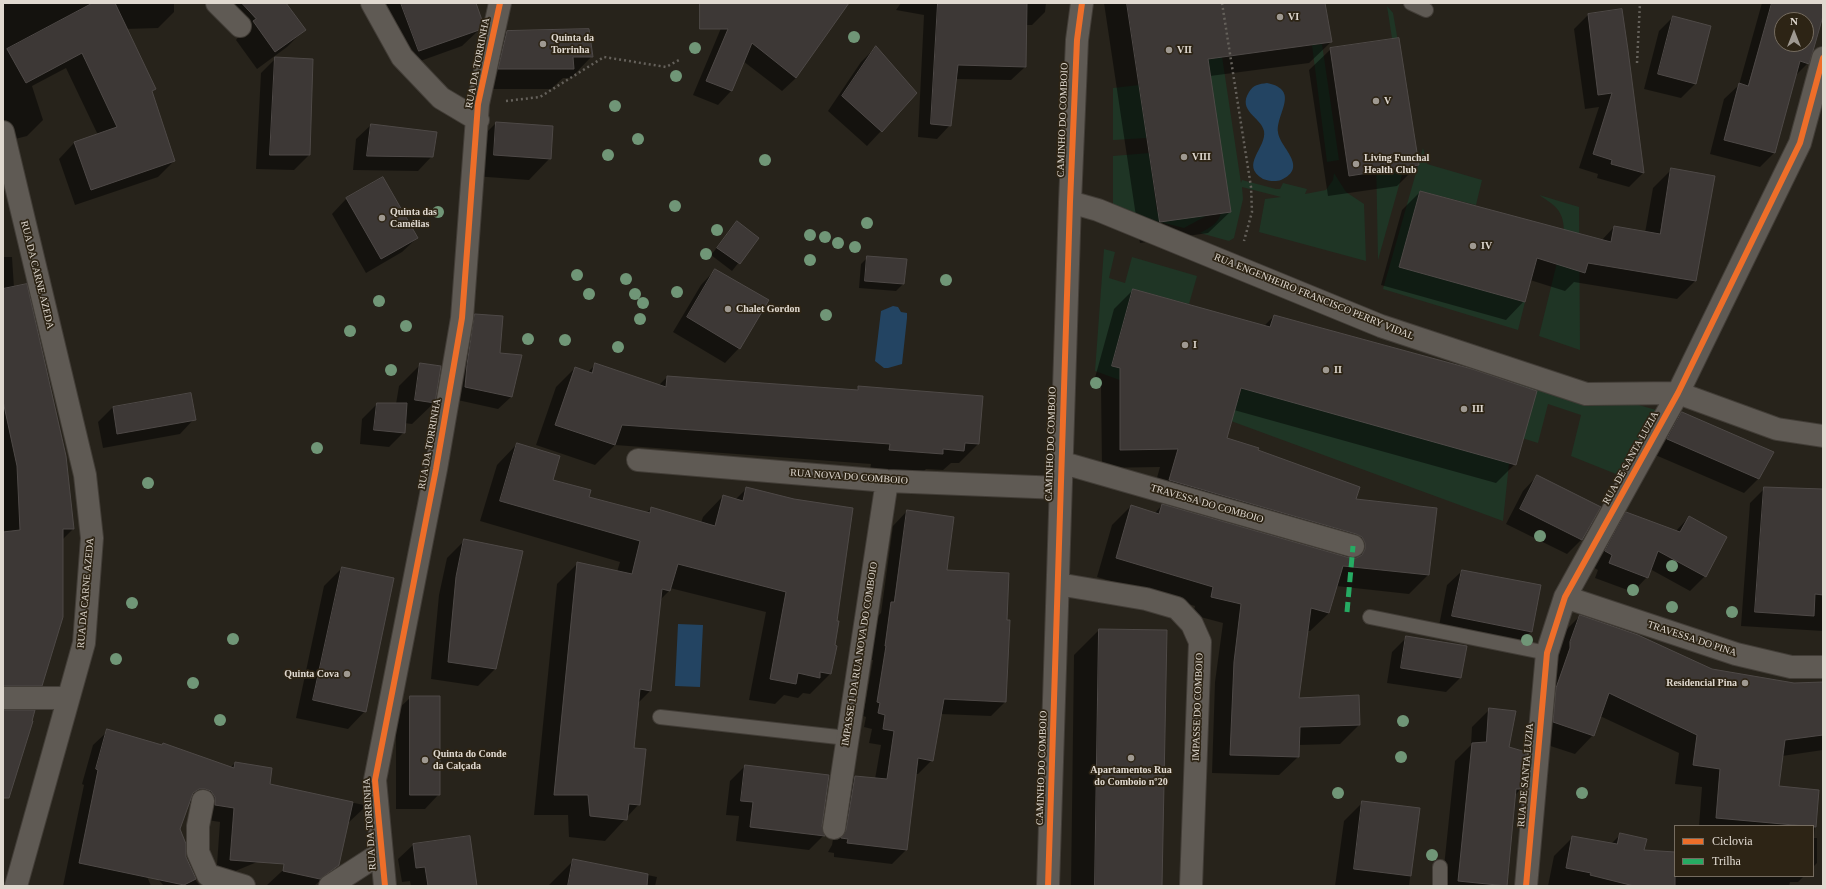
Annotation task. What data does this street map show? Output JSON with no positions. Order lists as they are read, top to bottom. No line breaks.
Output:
{"streets":{"street":["RUA DA TORRINHA","CAMINHO DO COMBOIO","RUA DA CARNE AZEDA","RUA ENGENHEIRO FRANCISCO PERRY VIDAL","RUA DE SANTA LUZIA","RUA NOVA DO COMBOIO","TRAVESSA DO COMBOIO","TRAVESSA DO PINA","IMPASSE 1 DA RUA NOVA DO COMBOIO","IMPASSE DO COMBOIO"]},"crossings":[["CAMINHO DO COMBOIO","RUA ENGENHEIRO FRANCISCO PERRY VIDAL"],["CAMINHO DO COMBOIO","RUA NOVA DO COMBOIO"],["CAMINHO DO COMBOIO","TRAVESSA DO COMBOIO"],["CAMINHO DO COMBOIO","IMPASSE DO COMBOIO"],["RUA ENGENHEIRO FRANCISCO PERRY VIDAL","RUA DE SANTA LUZIA"],["RUA DE SANTA LUZIA","TRAVESSA DO PINA"],["RUA NOVA DO COMBOIO","IMPASSE 1 DA RUA NOVA DO COMBOIO"]],"places":["VI","Quinta da Torrinha","VII","V","VIII","Living Funchal Health Club","Quinta das Camélias","IV","Chalet Gordon","I","II","III","Quinta Cova","Residencial Pina","Apartamentos Rua do Comboio nº20","Quinta do Conde da Calçada"],"legend":["Ciclovia","Trilha"],"north":"top"}
